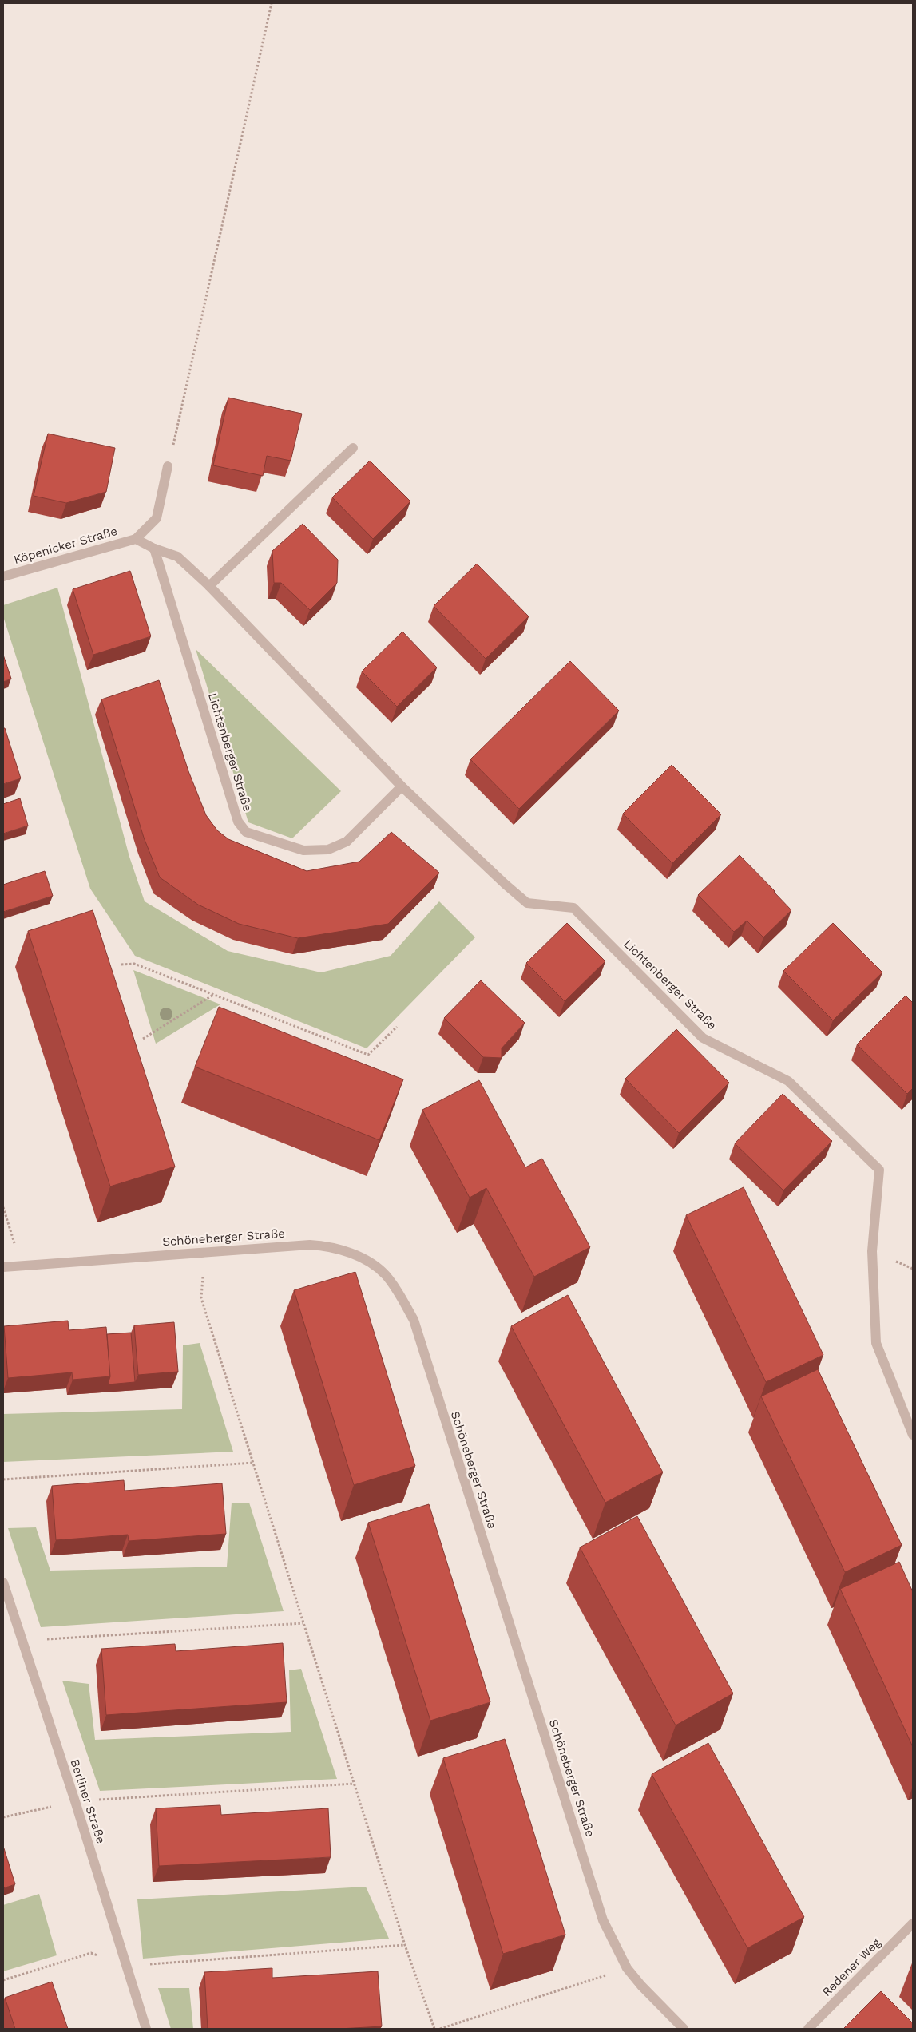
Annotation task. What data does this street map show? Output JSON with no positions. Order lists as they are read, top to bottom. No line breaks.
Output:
{"streets":{"street":["Köpenicker Straße","Lichtenberger Straße","Schöneberger Straße","Berliner Straße","Redener Weg"]},"crossings":[["Köpenicker Straße","Lichtenberger Straße"]]}
